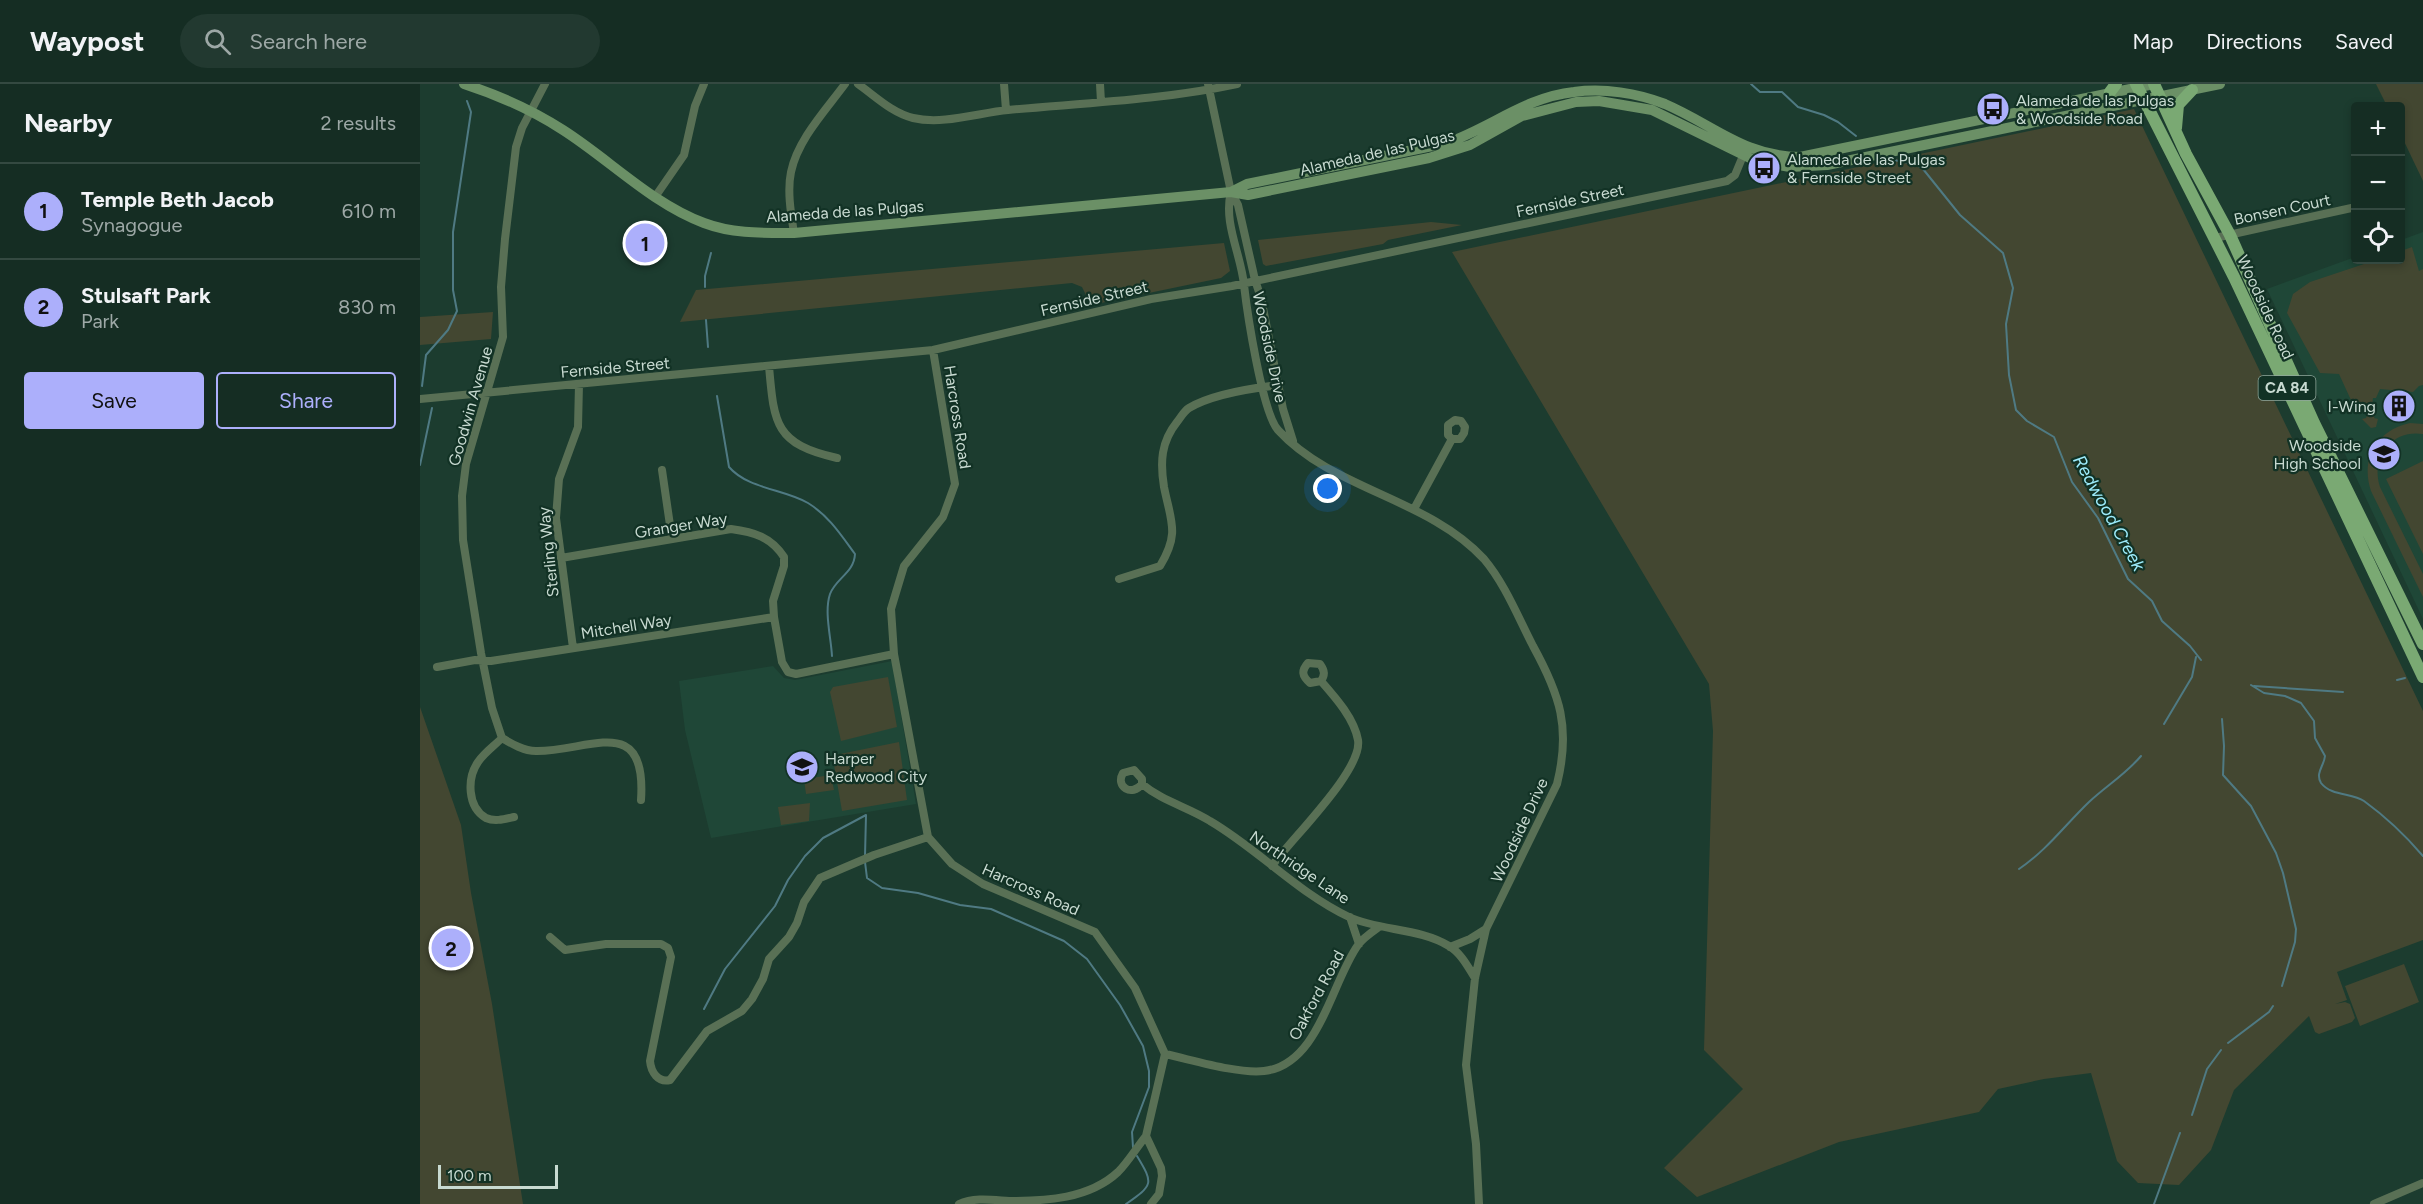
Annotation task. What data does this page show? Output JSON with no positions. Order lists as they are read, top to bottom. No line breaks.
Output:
{"streets":{"main road":["Alameda de las Pulgas","Woodside Road","CA 84"],"street":["Fernside Street","Bonsen Court","Woodside Drive","Goodwin Avenue","Harcross Road","Granger Way","Sterling Way","Mitchell Way","Northridge Lane","Oakford Road"]},"crossings":[["Alameda de las Pulgas","Fernside Street"],["Alameda de las Pulgas","Woodside Road"],["Alameda de las Pulgas","Woodside Drive"],["Alameda de las Pulgas","Goodwin Avenue"],["Fernside Street","Woodside Drive"],["Fernside Street","Goodwin Avenue"],["Fernside Street","Harcross Road"],["Fernside Street","Sterling Way"],["Bonsen Court","Woodside Road"],["Woodside Drive","Northridge Lane"],["Goodwin Avenue","Mitchell Way"],["Harcross Road","Granger Way"],["Harcross Road","Oakford Road"],["Granger Way","Sterling Way"],["Granger Way","Mitchell Way"],["Sterling Way","Mitchell Way"],["Northridge Lane","Oakford Road"]],"water":["Redwood Creek"],"places":{"bus stop":["Alameda de las Pulgas & Woodside Road","Alameda de las Pulgas & Fernside Street"],"building":["I-Wing"],"school or university":["Woodside High School","Harper Redwood City"]},"scale_bar":"100 m","page":{"header":"Waypost","search":"Search here","nav":["Map","Directions","Saved"],"heading":["Nearby","2 results"],"map_buttons":["+","−"],"list":[{"mark":"1","name":"Temple Beth Jacob","note":"Synagogue","value":"610 m"},{"mark":"2","name":"Stulsaft Park","note":"Park","value":"830 m"}],"pins":["1","2"],"buttons":["Save","Share"],"scale":"100 m"}}
